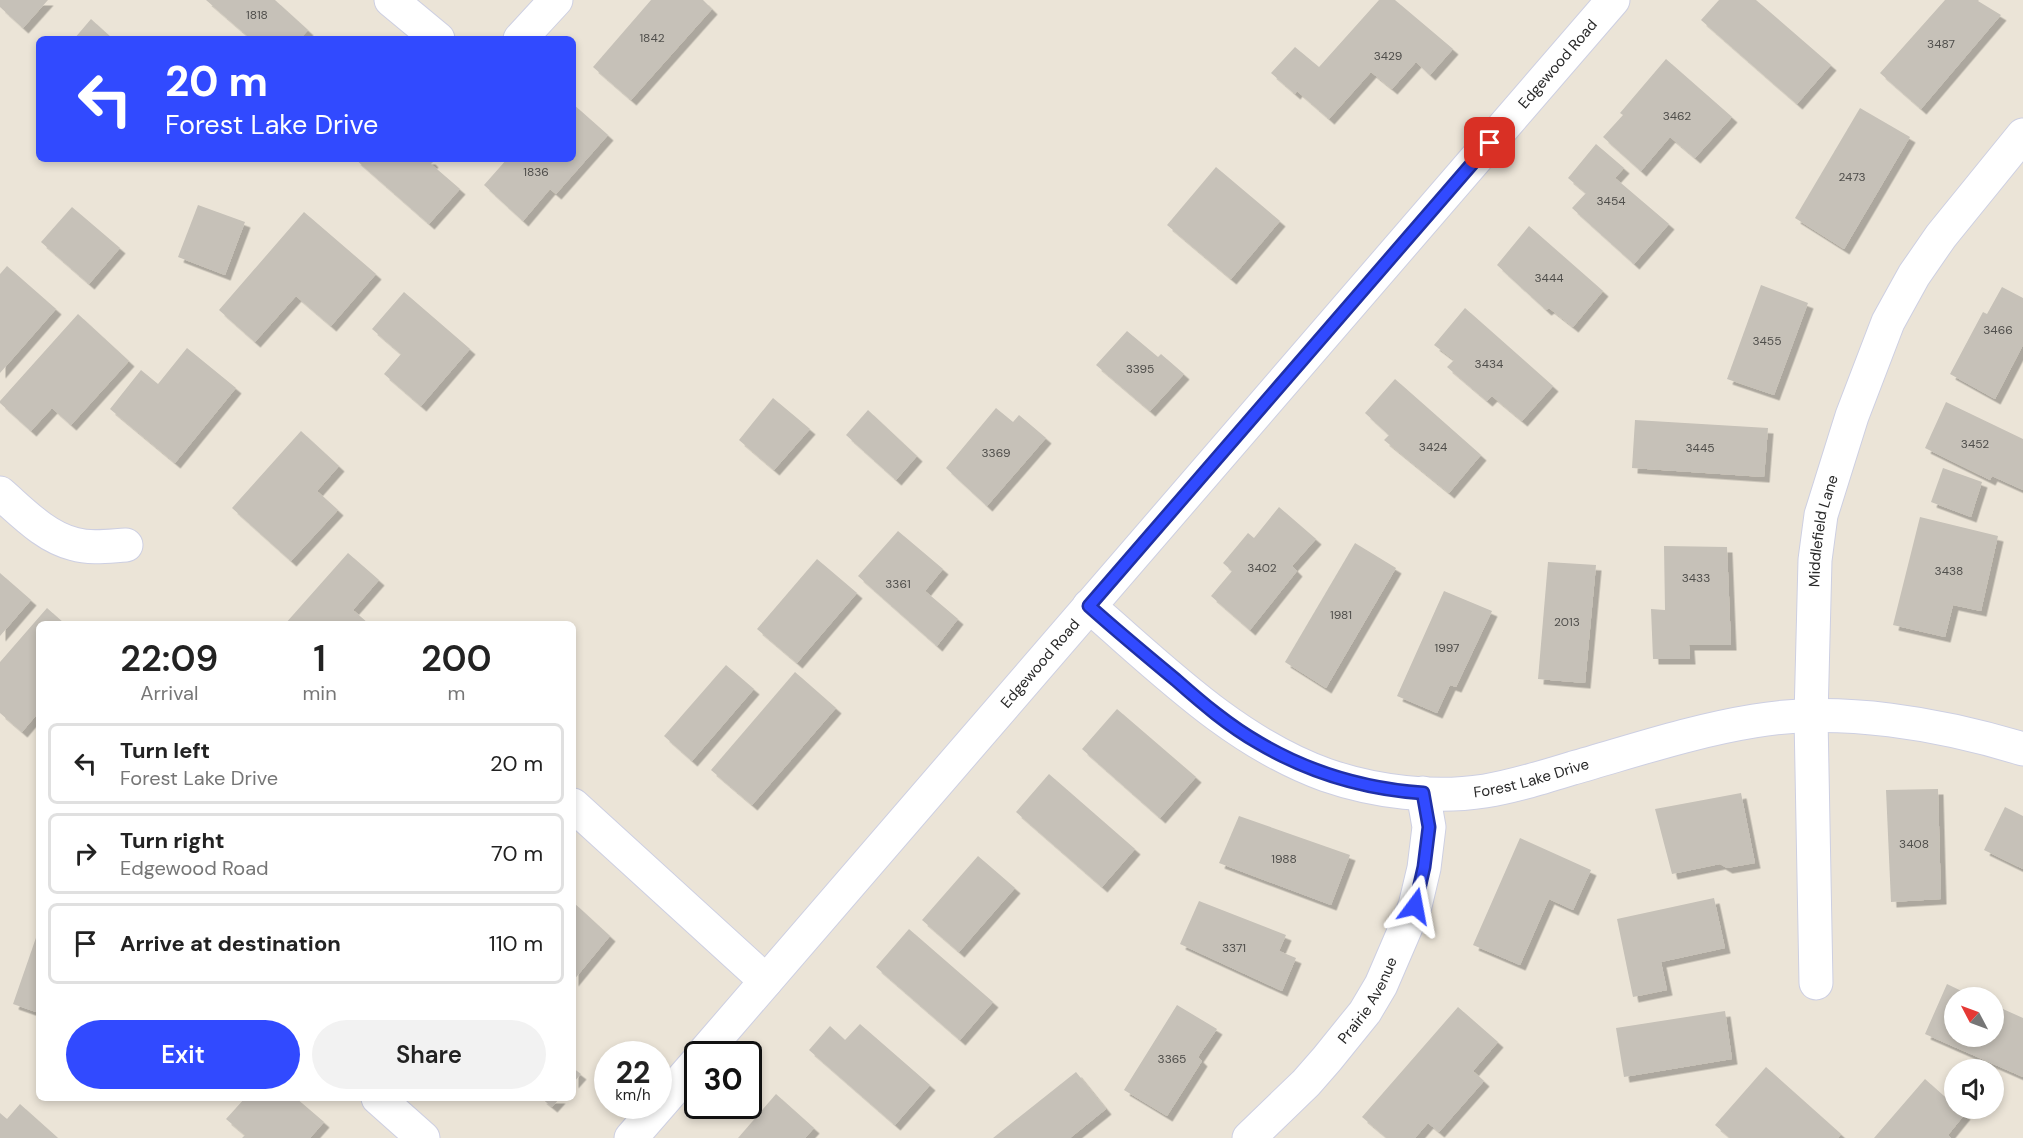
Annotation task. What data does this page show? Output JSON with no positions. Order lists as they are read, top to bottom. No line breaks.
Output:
{"streets":{"street":["Edgewood Road","Middlefield Lane","Forest Lake Drive","Prairie Avenue"]},"crossings":[["Edgewood Road","Forest Lake Drive"],["Middlefield Lane","Forest Lake Drive"],["Forest Lake Drive","Prairie Avenue"]],"house_numbers":["1818","1842","3487","3429","3462","1836","2473","3454","3444","3466","3455","3434","3395","3452","3424","3445","3369","3402","3438","3433","3361","1981","2013","1997","3408","1988","3371","3365"],"north":"top left","page":{"turn":["20 m","Forest Lake Drive"],"eta":["22:09","Arrival","1","min","200","m"],"list":[{"name":"Turn left","note":"Forest Lake Drive","value":"20 m"},{"name":"Turn right","note":"Edgewood Road","value":"70 m"},{"name":"Arrive at destination","value":"110 m"}],"buttons":["Exit","Share"],"speed":"22 km/h","limit":"30"}}
